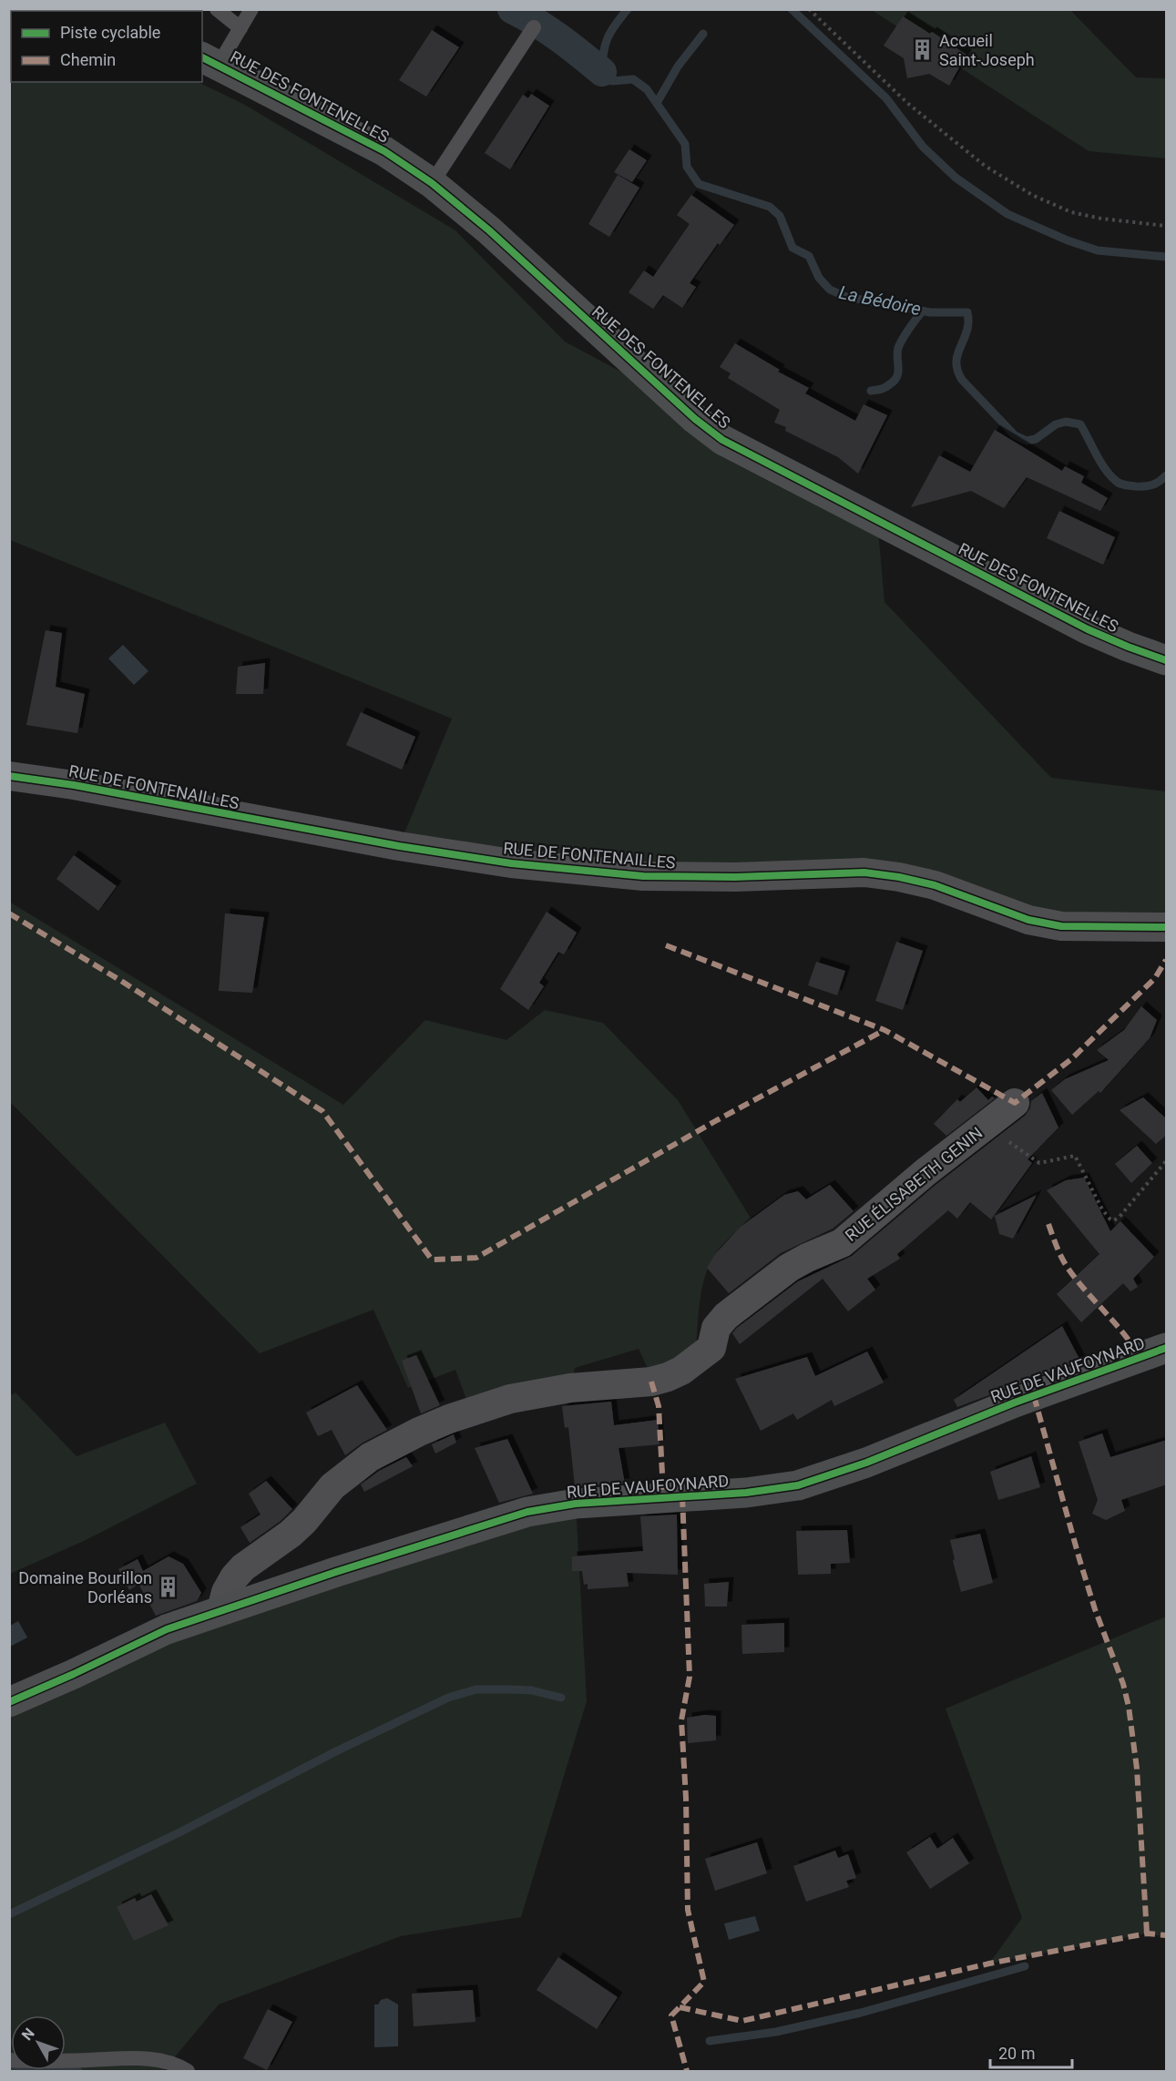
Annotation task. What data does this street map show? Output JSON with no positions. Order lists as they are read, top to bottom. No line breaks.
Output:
{"streets":{"street":["RUE DES FONTENELLES","RUE DE FONTENAILLES","RUE ÉLISABETH GENIN","RUE DE VAUFOYNARD"]},"crossings":[["RUE ÉLISABETH GENIN","RUE DE VAUFOYNARD"]],"water":["La Bédoire"],"places":{"building":["Accueil Saint-Joseph","Domaine Bourillon Dorléans"]},"legend":["Piste cyclable","Chemin"],"scale_bar":"20 m","north":"top left"}
